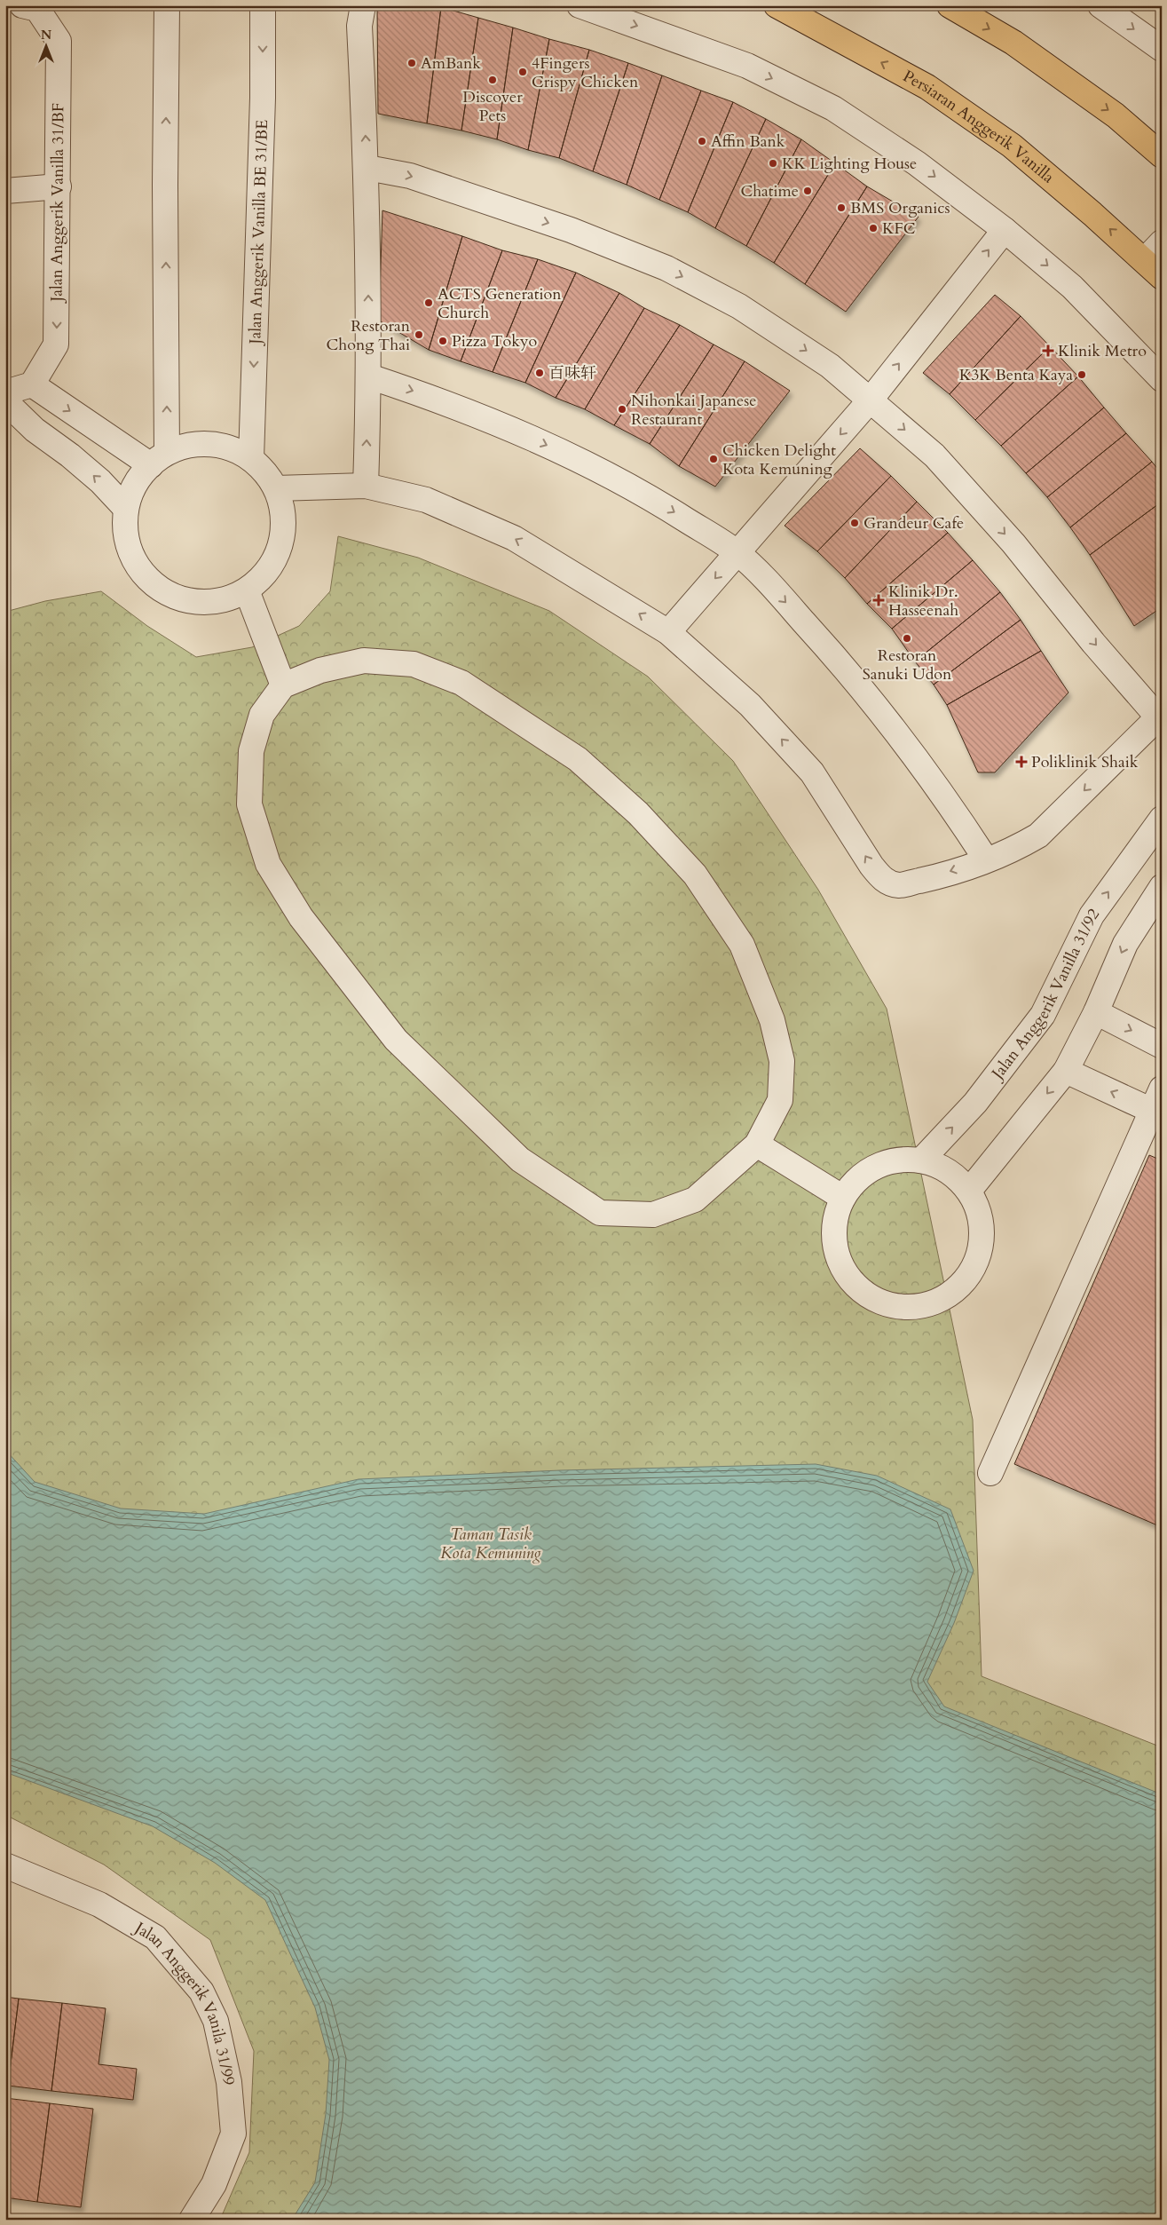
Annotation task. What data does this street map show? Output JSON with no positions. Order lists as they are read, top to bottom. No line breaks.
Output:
{"streets":{"main road":["Persiaran Anggerik Vanilla"],"street":["Jalan Anggerik Vanilla 31/BF","Jalan Anggerik Vanilla BE 31/BE","Jalan Anggerik Vanilla 31/92","Jalan Anggerik Vanila 31/99"]},"parks":["Taman Tasik Kota Kemuning"],"places":{"other":["AmBank","4Fingers Crispy Chicken","Discover Pets","Affin Bank","KK Lighting House","Chatime","BMS Organics","KFC","ACTS Generation Church","Restoran Chong Thai","Pizza Tokyo","百味轩","K3K Benta Kaya","Nihonkai Japanese Restaurant","Chicken Delight Kota Kemuning","Grandeur Cafe","Restoran Sanuki Udon"],"health":["Klinik Metro","Klinik Dr. Hasseenah","Poliklinik Shaik"]},"north":"top"}
